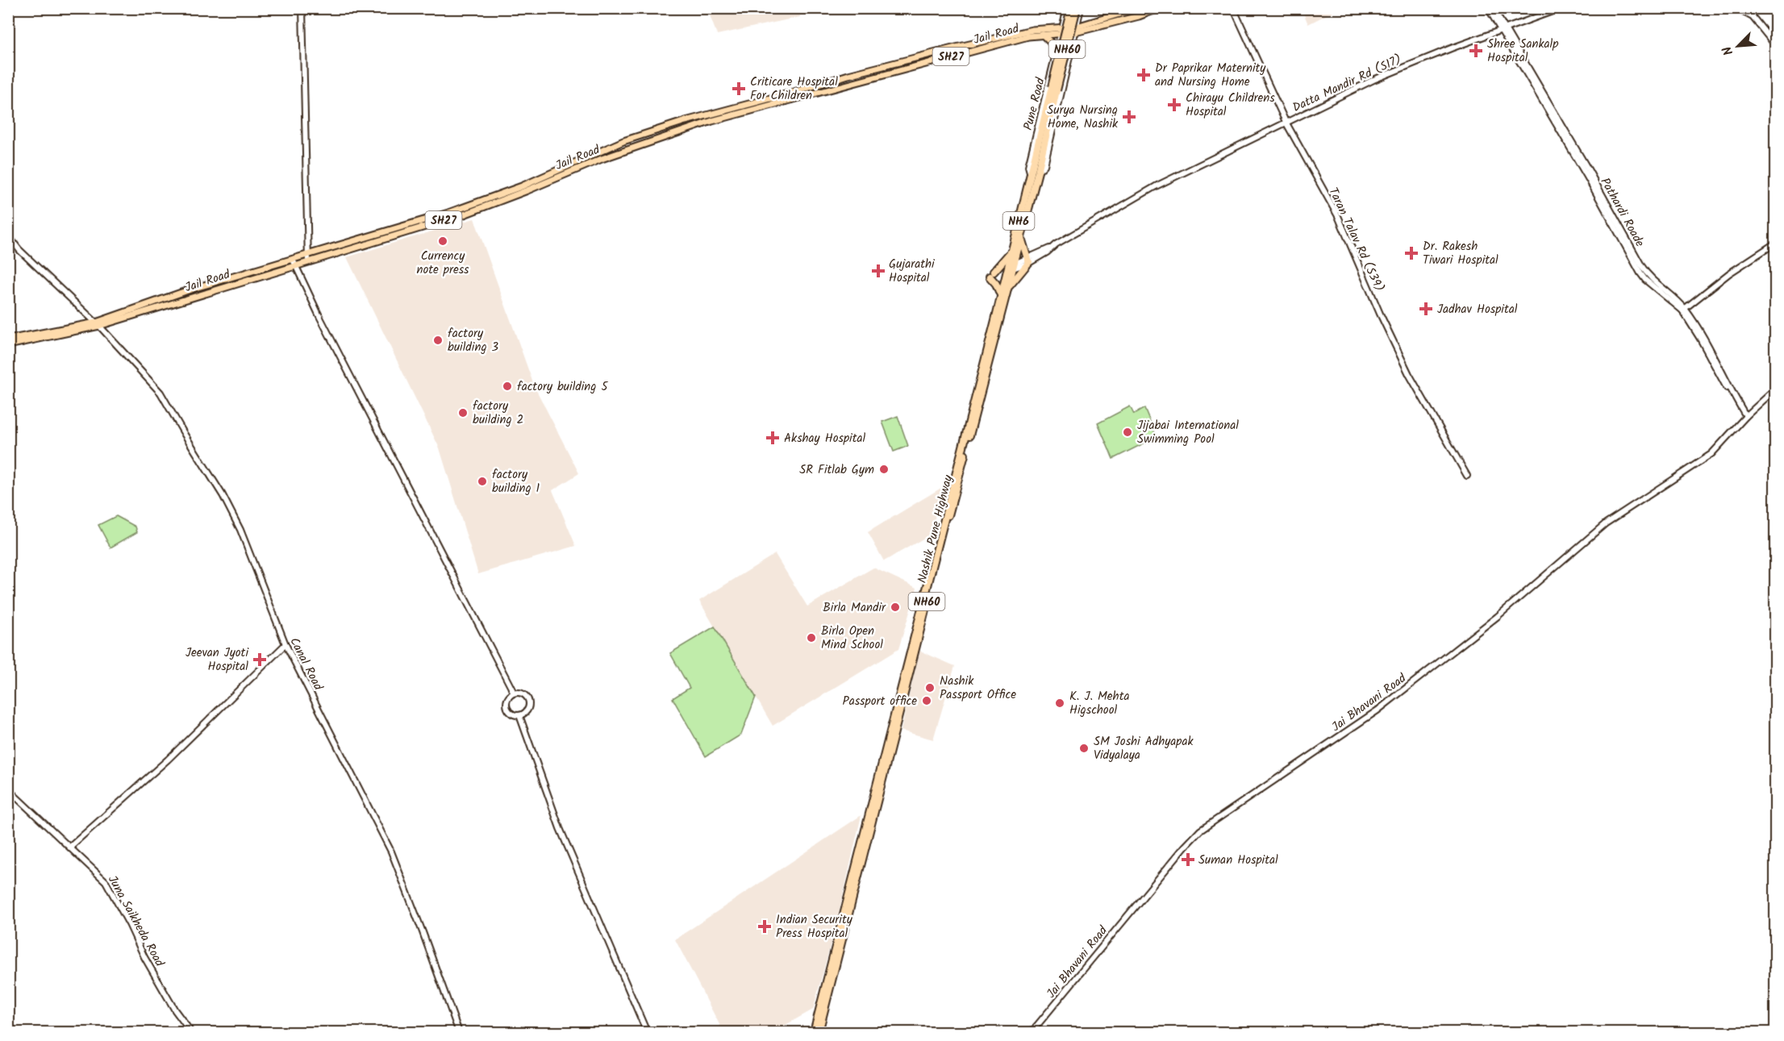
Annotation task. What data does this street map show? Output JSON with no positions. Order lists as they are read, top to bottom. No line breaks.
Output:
{"streets":{"highway":["NH60","NH6","Nashik Pune Highway"],"main road":["Jail Road","SH27"],"street":["Datta Mandir Rd (S17)","Pune Road","Pathardi Roade","Taran Talav Rd (S39)","Canal Road","Jai Bhavani Road","Juna Saikheda Road"]},"crossings":[["Jail Road","Pune Road"],["Jail Road","Canal Road"],["NH60","NH6"],["NH60","Nashik Pune Highway"],["Datta Mandir Rd (S17)","Pathardi Roade"],["Datta Mandir Rd (S17)","Taran Talav Rd (S39)"],["Datta Mandir Rd (S17)","Nashik Pune Highway"],["Pune Road","NH6"],["Pune Road","Nashik Pune Highway"],["Pathardi Roade","Jai Bhavani Road"],["NH6","Nashik Pune Highway"]],"places":{"health":["Shree Sankalp Hospital","Dr Paprikar Maternity and Nursing Home","Criticare Hospital For Children","Chirayu Childrens Hospital","Surya Nursing Home, Nashik","Dr. Rakesh Tiwari Hospital","Gujarathi Hospital","Jadhav Hospital","Akshay Hospital","Jeevan Jyoti Hospital","Suman Hospital","Indian Security Press Hospital"],"other":["Currency note press","factory building 3","factory building 5","factory building 2","Jijabai International Swimming Pool","SR Fitlab Gym","factory building 1","Birla Mandir","Birla Open Mind School","Nashik Passport Office","Passport office","K. J. Mehta Higschool","SM Joshi Adhyapak Vidyalaya"]},"north":"bottom left"}
